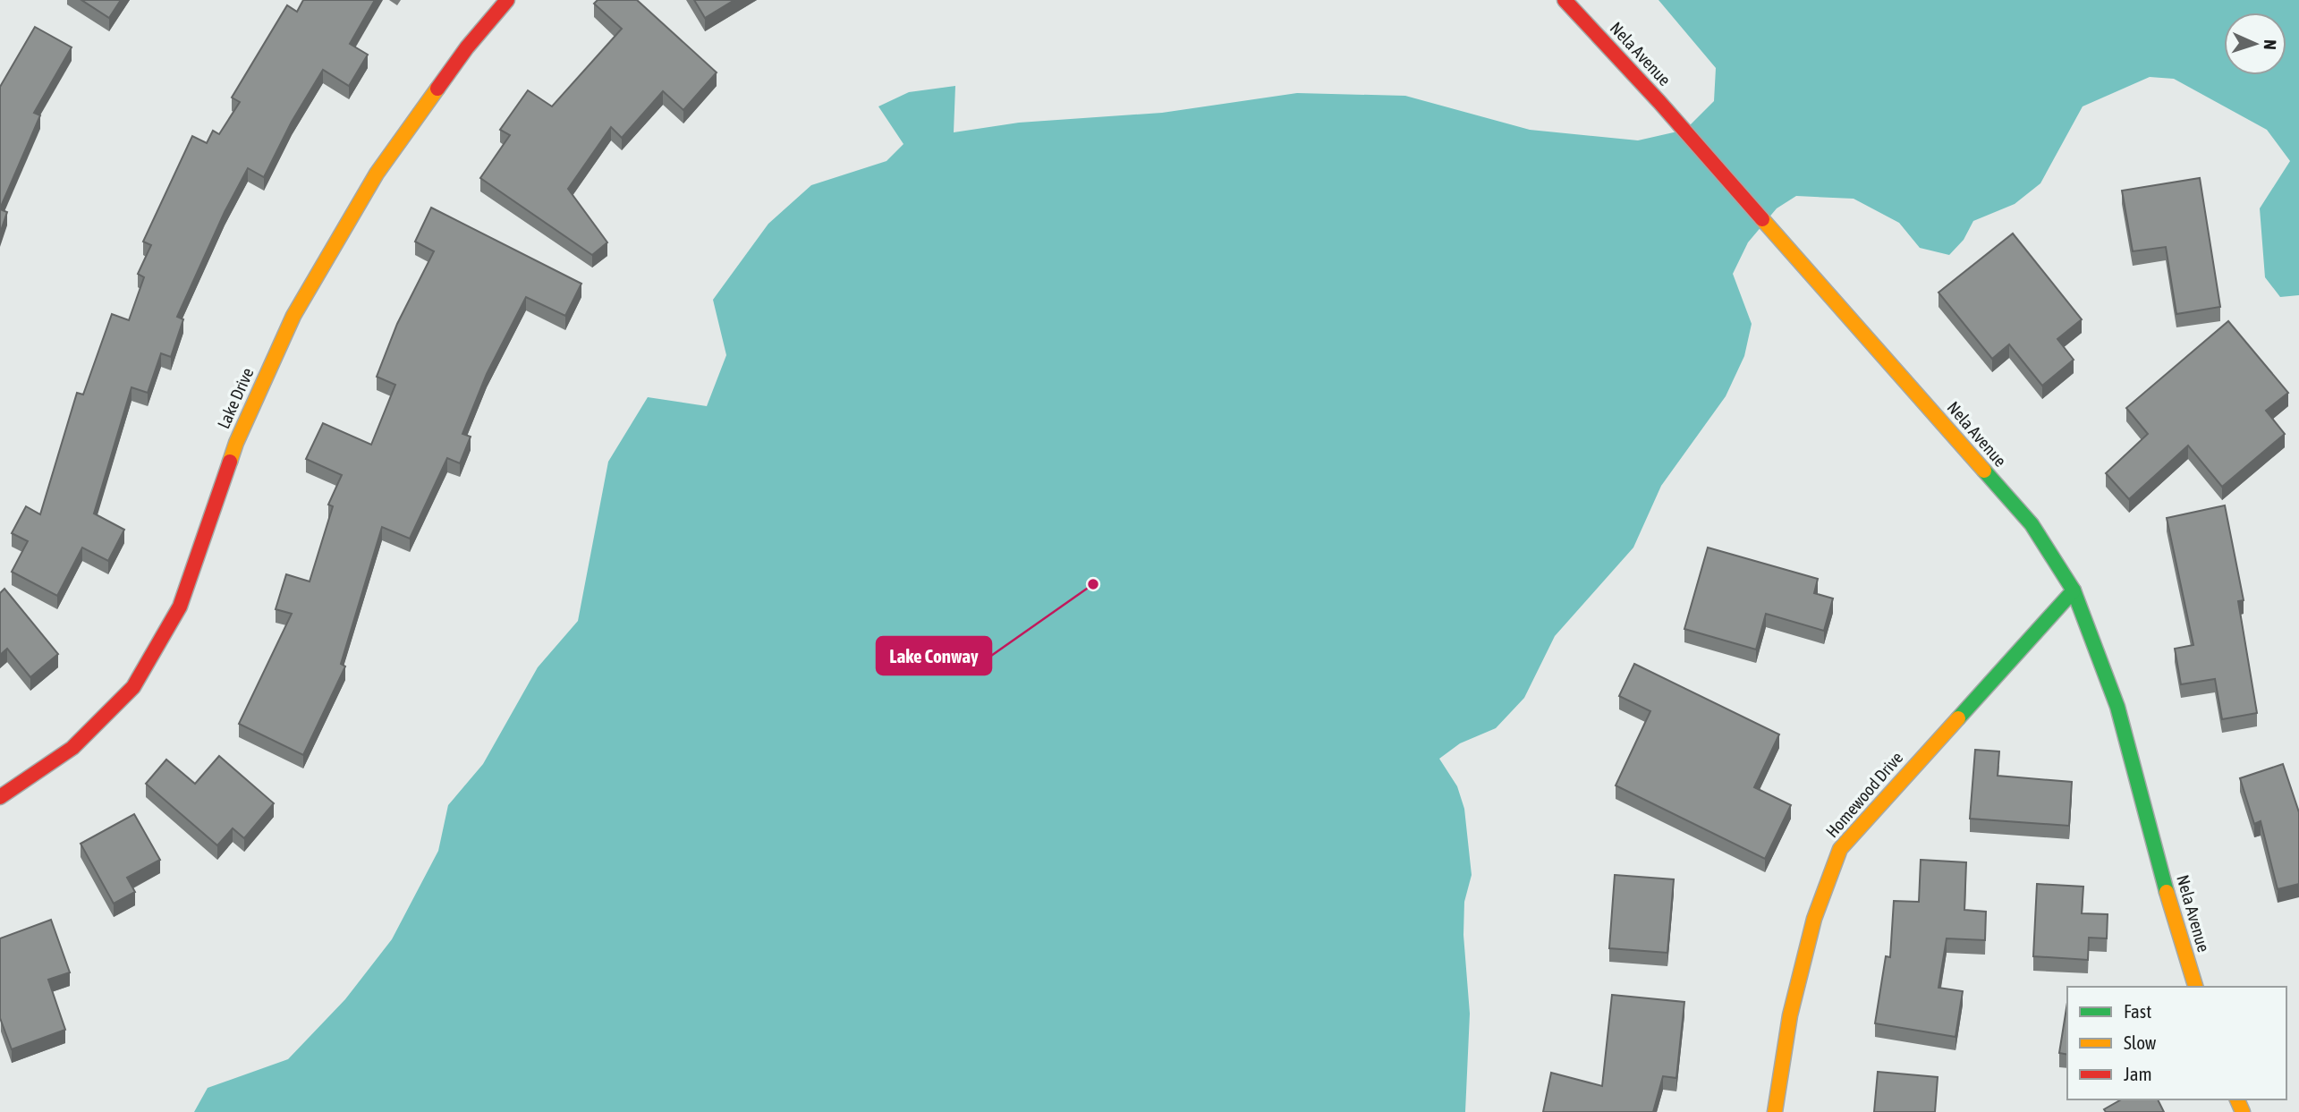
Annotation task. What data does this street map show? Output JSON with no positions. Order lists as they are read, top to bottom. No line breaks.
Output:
{"streets":{"street":["Nela Avenue","Lake Drive","Homewood Drive"]},"crossings":[["Nela Avenue","Homewood Drive"]],"places":["Lake Conway"],"legend":["Fast","Slow","Jam"],"north":"right"}
